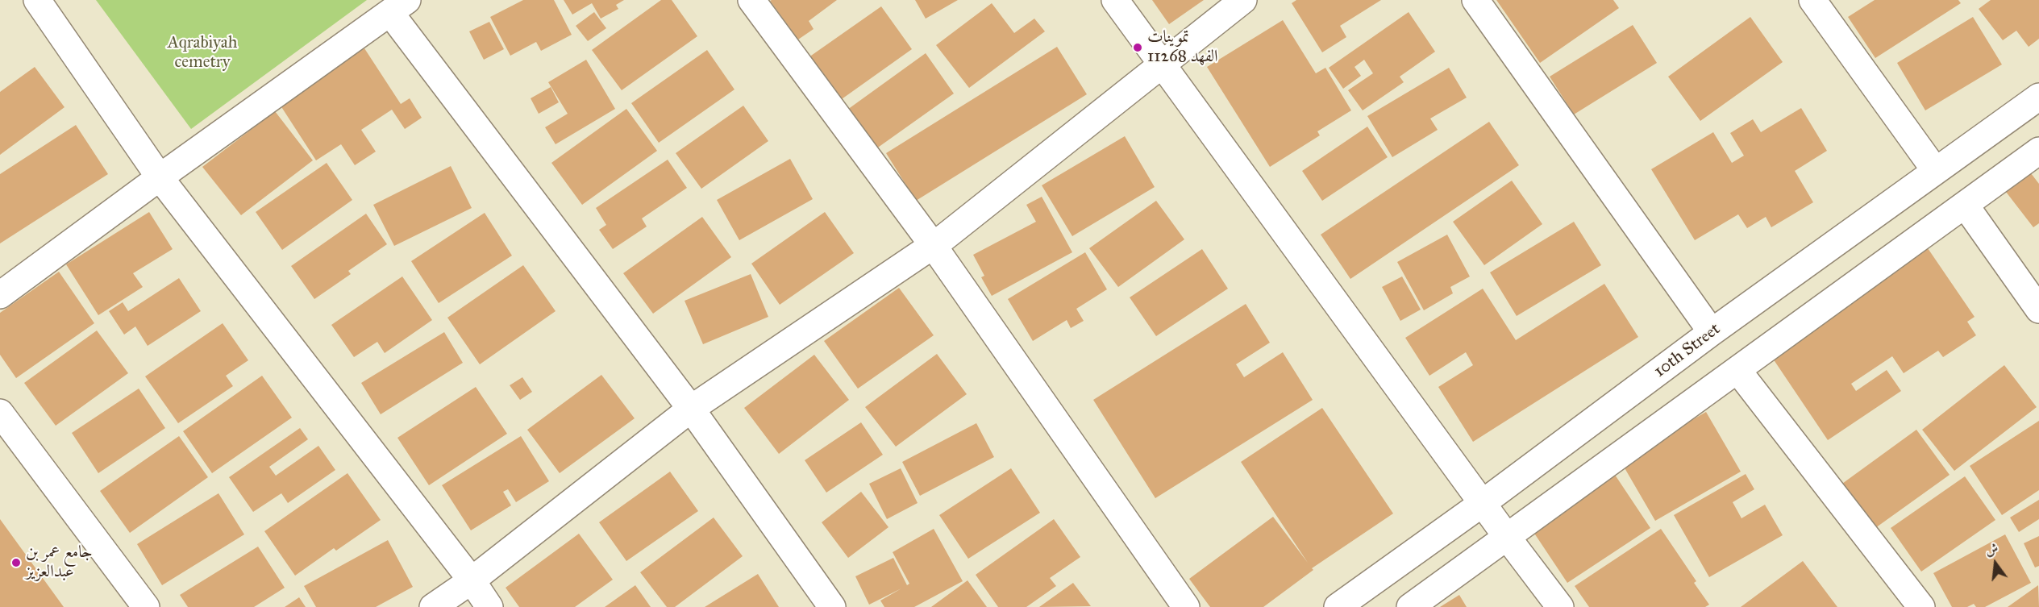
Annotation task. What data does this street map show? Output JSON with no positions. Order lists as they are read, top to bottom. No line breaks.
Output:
{"streets":{"street":["10th Street"]},"parks":["Aqrabiyah cemetry"],"places":["تموينات الفهد 11268","جامع عمر بن عبدالعزيز"],"north":"top"}
